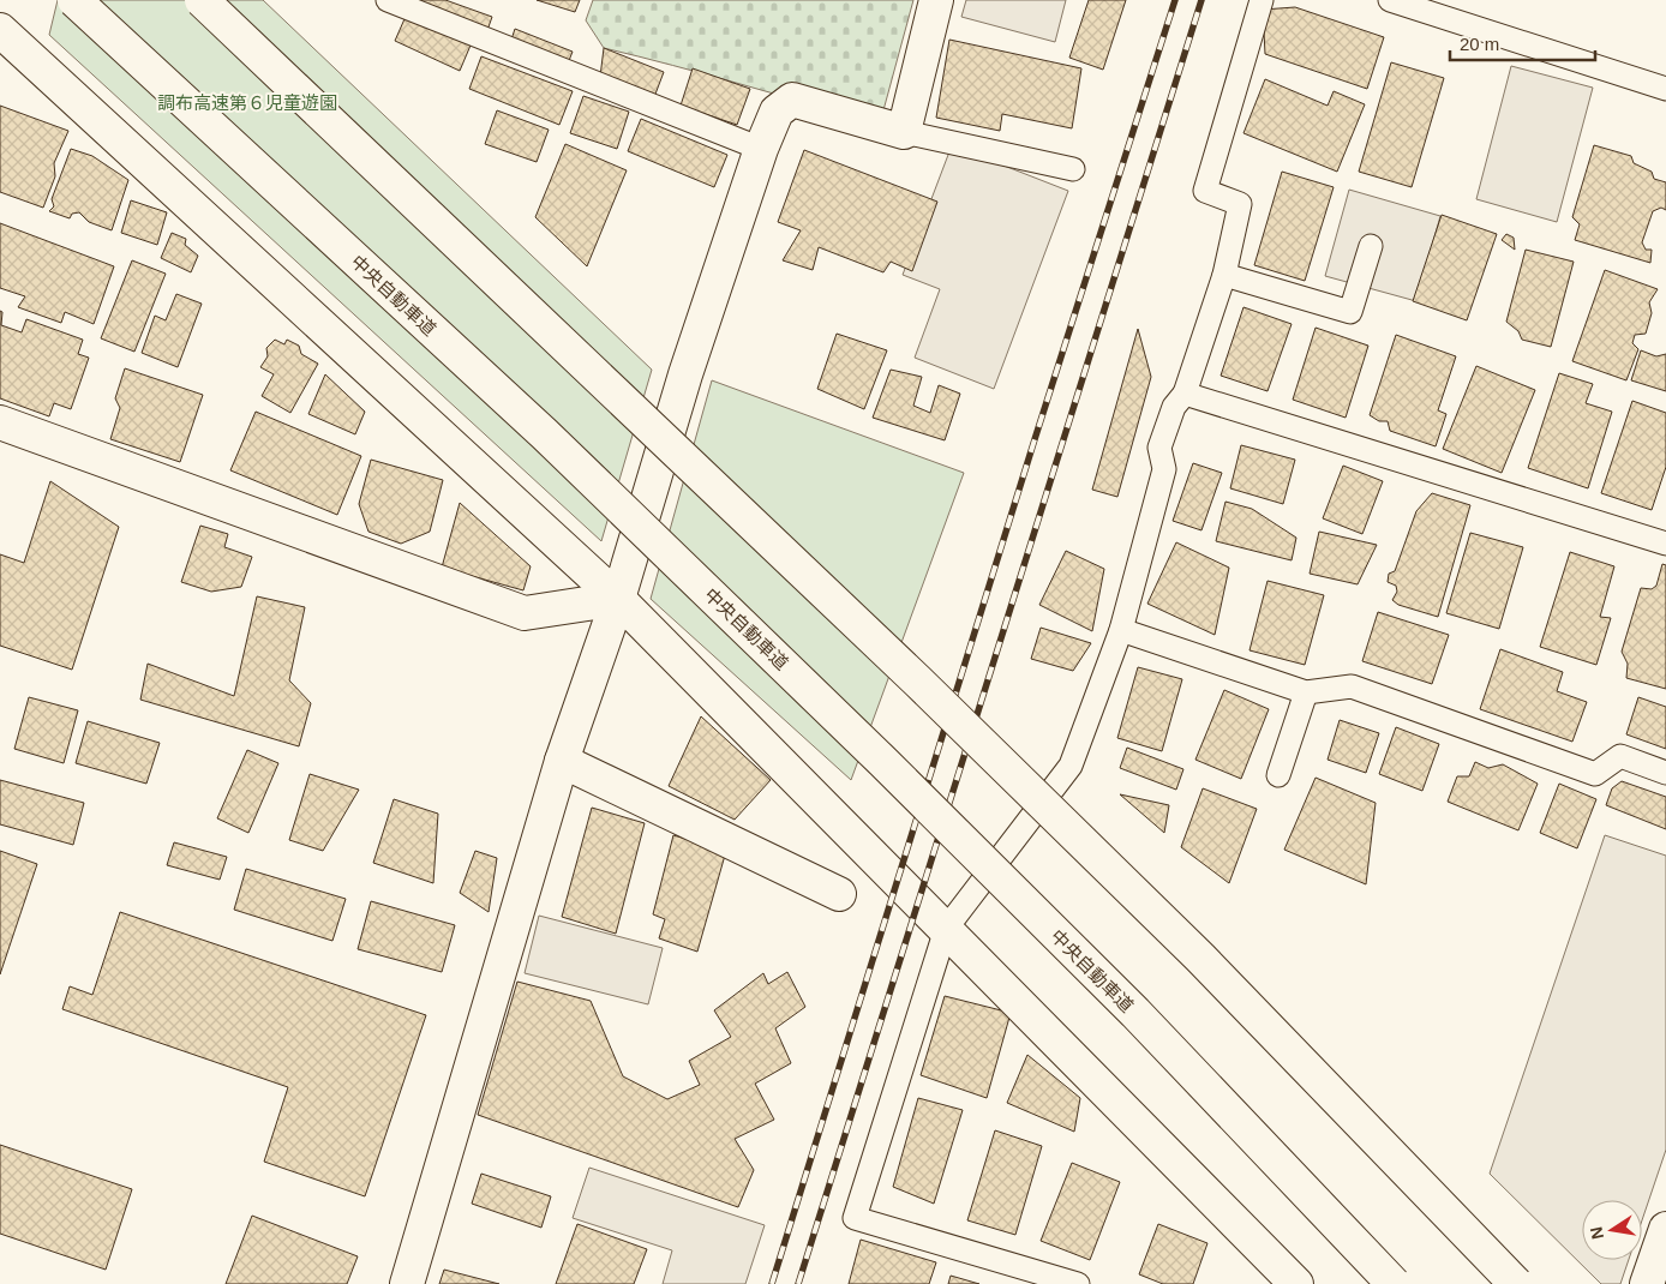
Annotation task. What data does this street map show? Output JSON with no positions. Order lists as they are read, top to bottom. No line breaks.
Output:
{"streets":{"main road":["中央自動車道"]},"parks":["調布高速第６児童遊園"],"scale_bar":"20 m","north":"left"}
